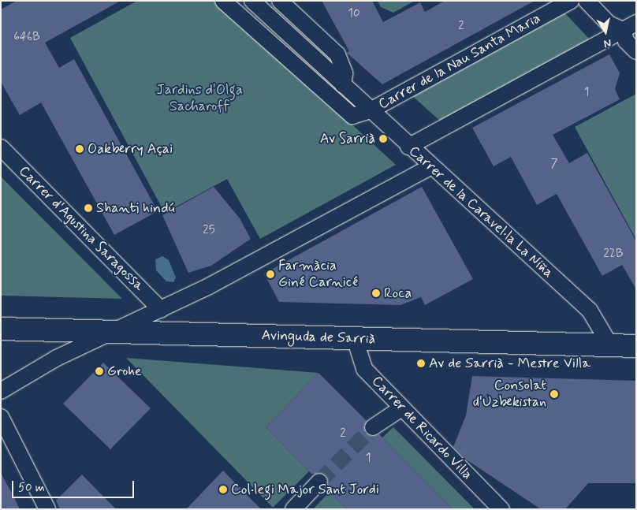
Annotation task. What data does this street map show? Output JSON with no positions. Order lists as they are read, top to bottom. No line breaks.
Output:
{"streets":{"main road":["Avinguda de Sarrià"],"street":["Carrer de la Nau Santa Maria","Carrer de la Caravel·la La Niña","Carrer d'Agustina Saragossa","Carrer de Ricardo Villa"]},"crossings":[["Carrer de la Nau Santa Maria","Carrer de la Caravel·la La Niña"],["Carrer de la Caravel·la La Niña","Avinguda de Sarrià"],["Avinguda de Sarrià","Carrer de Ricardo Villa"]],"parks":["Jardins d'Olga Sacharoff"],"places":["Av Sarrià","Oakberry Açai","Shanti hindú","Farmàcia Giné Carnicé","Roca","Av de Sarrià - Mestre Villa","Grohe","Consolat d'Uzbekistan","Col·legi Major Sant Jordi"],"house_numbers":["10","2","646B","1","7","25","22B","2","1"],"scale_bar":"50 m","north":"bottom"}
